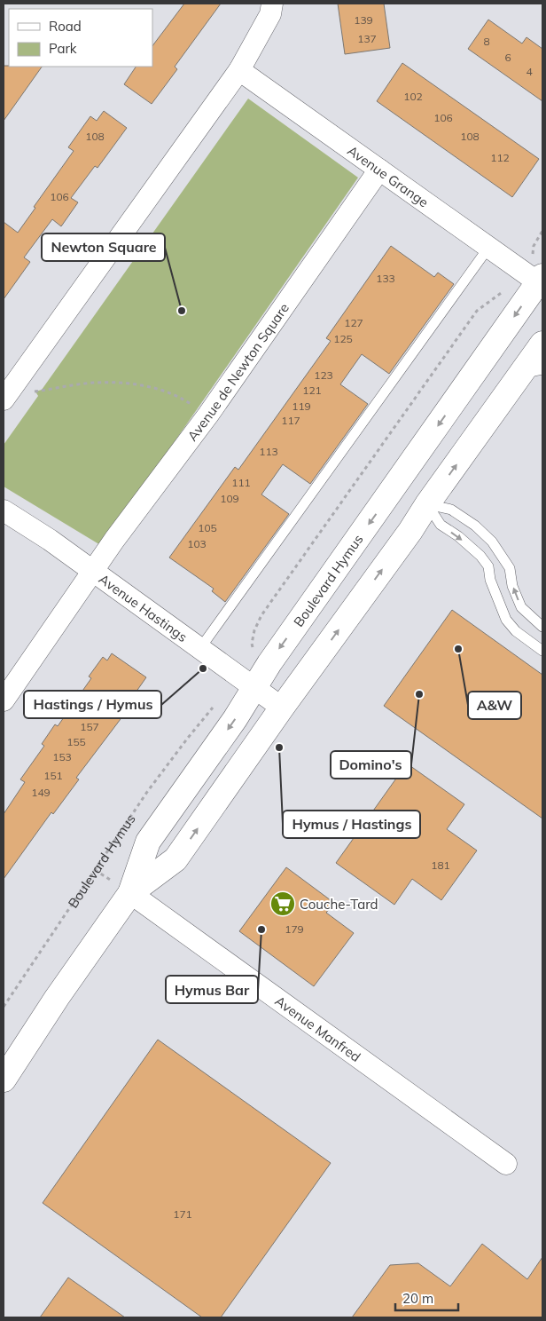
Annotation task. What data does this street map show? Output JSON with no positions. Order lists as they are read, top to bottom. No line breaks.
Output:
{"streets":{"street":["Avenue Grange","Avenue de Newton Square","Boulevard Hymus","Avenue Hastings","Avenue Manfred"]},"crossings":[["Avenue Grange","Avenue de Newton Square"],["Avenue Grange","Boulevard Hymus"],["Avenue de Newton Square","Avenue Hastings"],["Boulevard Hymus","Avenue Hastings"],["Boulevard Hymus","Avenue Manfred"]],"places":{"other":["Newton Square","A&W","Hastings / Hymus","Domino's","Hymus / Hastings","Hymus Bar"],"supermarket":["Couche-Tard"]},"house_numbers":["139","137","8","6","4","102","106","108","108","112","106","133","127","125","123","121","119","117","113","111","109","105","103","157","155","153","151","149","181","179","171"],"legend":["Road","Park"],"scale_bar":"20 m"}
